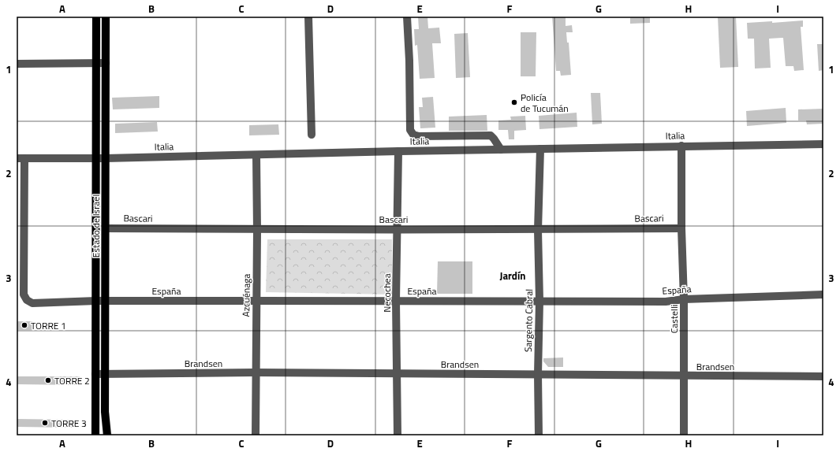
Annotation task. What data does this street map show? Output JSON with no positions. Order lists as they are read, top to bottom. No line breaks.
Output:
{"streets":{"main road":["Estado de Israel"],"street":["Italia","Bascari","España","Necochea","Azcuénaga","Castelli","Sargento Cabral","Brandsen"]},"crossings":[["Italia","Estado de Israel"],["Italia","España"],["Italia","Necochea"],["Italia","Azcuénaga"],["Italia","Castelli"],["Italia","Sargento Cabral"],["Bascari","Estado de Israel"],["Bascari","Necochea"],["Bascari","Azcuénaga"],["Bascari","Castelli"],["Bascari","Sargento Cabral"],["Estado de Israel","España"],["Estado de Israel","Brandsen"],["España","Necochea"],["España","Azcuénaga"],["España","Castelli"],["España","Sargento Cabral"],["Necochea","Brandsen"],["Azcuénaga","Brandsen"],["Castelli","Brandsen"],["Sargento Cabral","Brandsen"]],"districts":["Jardín"],"places":["Policía de Tucumán","TORRE 1","TORRE 2","TORRE 3"],"grid":{"columns":["A","B","C","D","E","F","G","H","I"],"rows":["1","2","3","4"]}}
